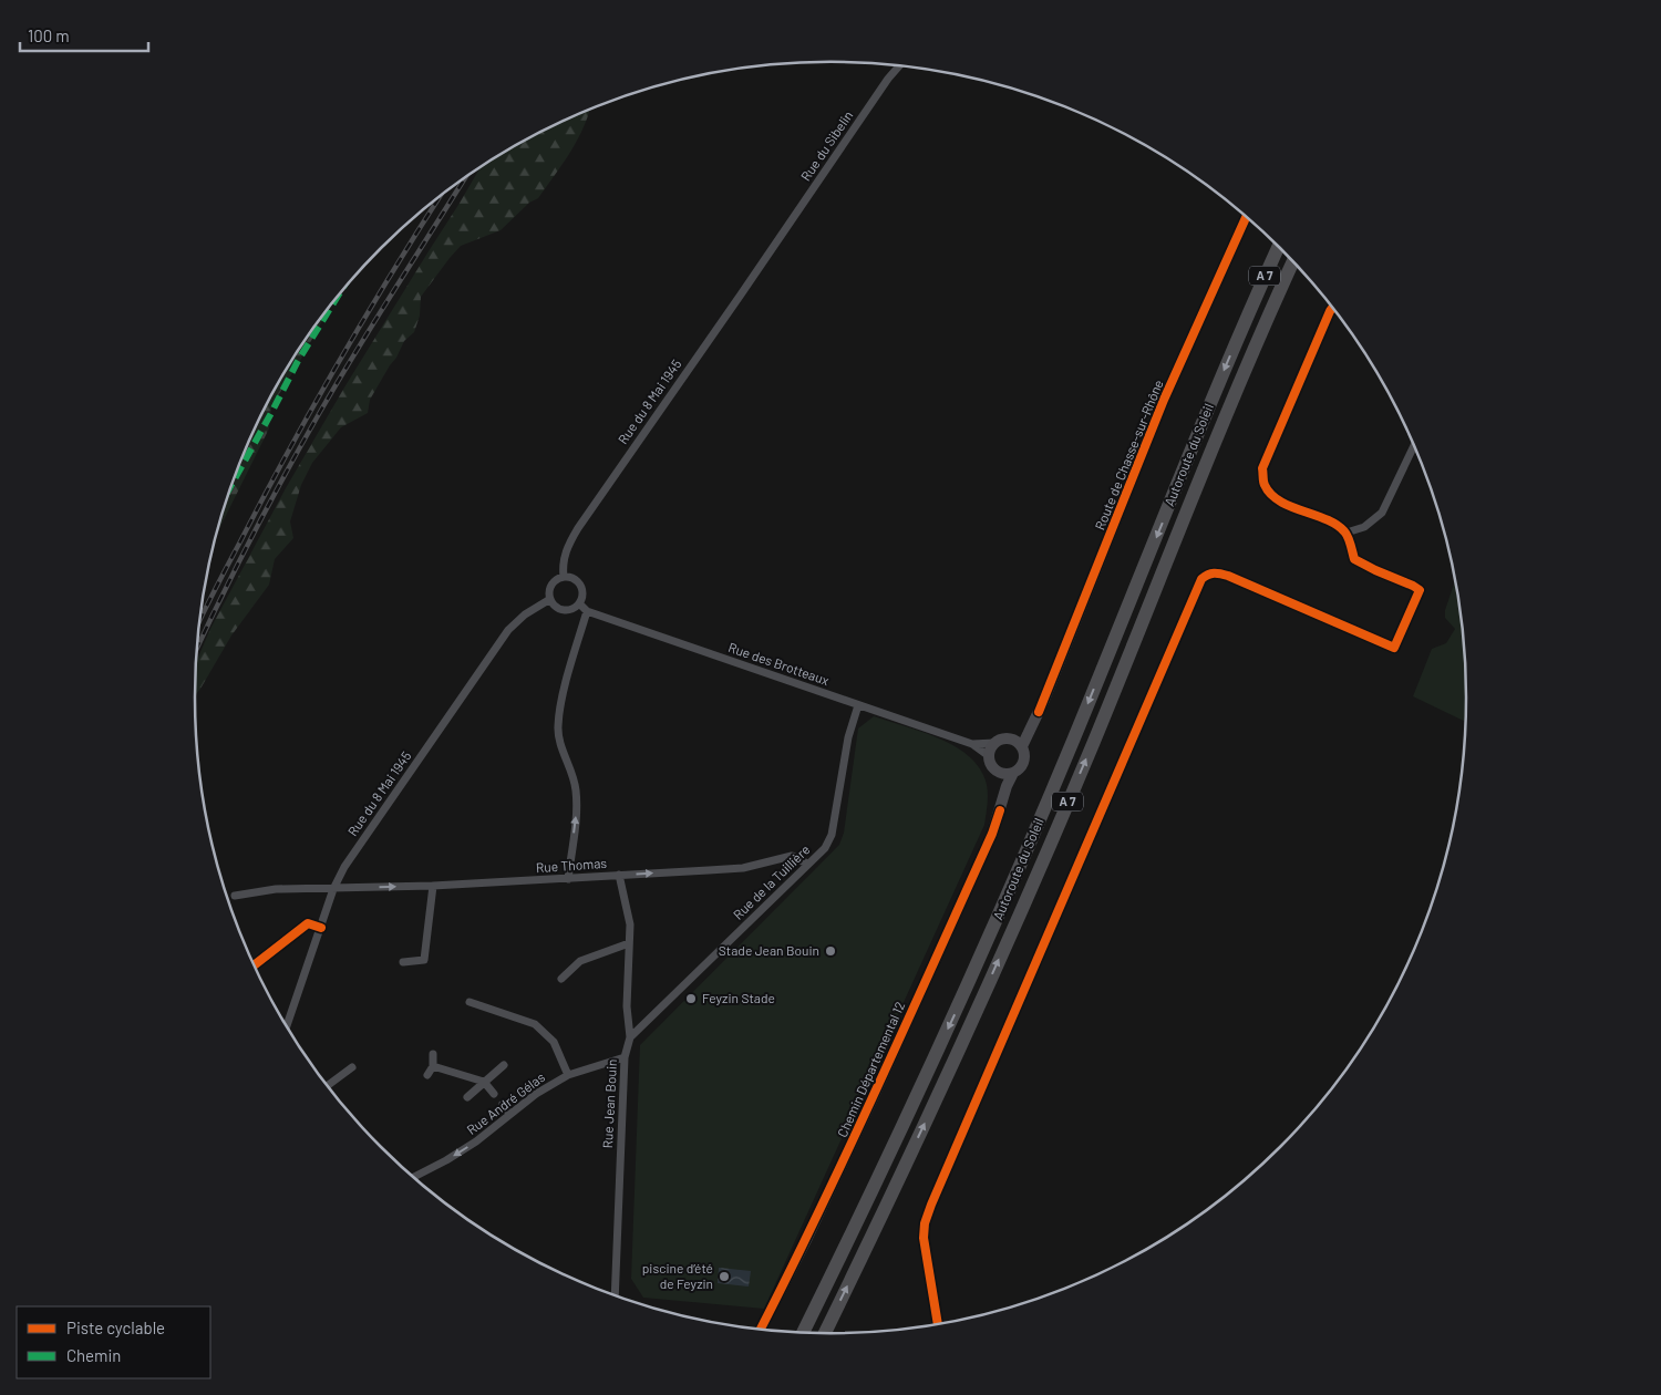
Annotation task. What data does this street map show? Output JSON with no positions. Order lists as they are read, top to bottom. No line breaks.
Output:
{"streets":{"highway":["A 7","Autoroute du Soleil"],"main road":["Route de Chasse-sur-Rhône","Chemin Départemental 12"],"street":["Rue du Sibelin","Rue du 8 Mai 1945","Rue des Brotteaux","Rue Thomas","Rue de la Tuillière","Rue André Gélas","Rue Jean Bouin"]},"crossings":[["Rue du Sibelin","Rue du 8 Mai 1945"],["Rue du 8 Mai 1945","Rue des Brotteaux"],["Rue du 8 Mai 1945","Rue Thomas"],["Route de Chasse-sur-Rhône","Rue des Brotteaux"],["Route de Chasse-sur-Rhône","Chemin Départemental 12"],["Rue des Brotteaux","Rue de la Tuillière"],["Rue des Brotteaux","Chemin Départemental 12"],["Rue Thomas","Rue de la Tuillière"],["Rue Thomas","Rue Jean Bouin"],["Rue de la Tuillière","Rue Jean Bouin"],["Rue André Gélas","Rue Jean Bouin"]],"one_way":["Rue Thomas","Rue André Gélas"],"places":["Stade Jean Bouin","Feyzin Stade","piscine d’été de Feyzin"],"legend":["Piste cyclable","Chemin"],"scale_bar":"100 m"}
